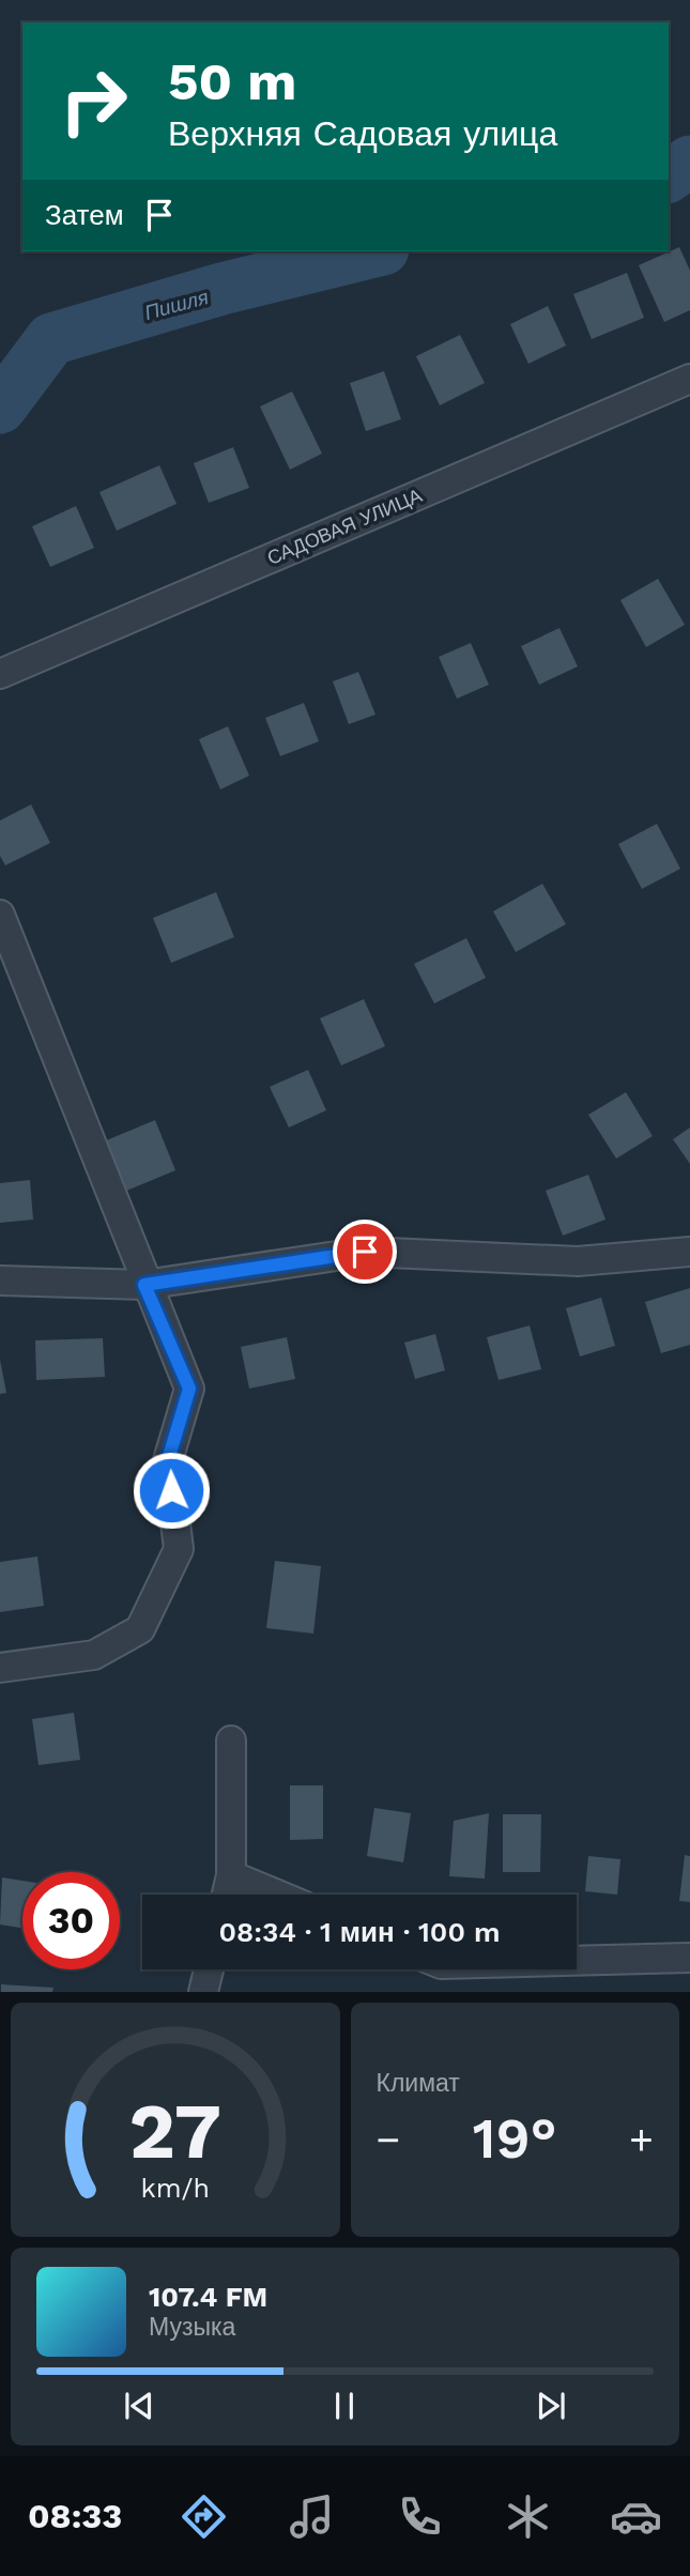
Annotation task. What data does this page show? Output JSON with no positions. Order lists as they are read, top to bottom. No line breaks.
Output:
{"streets":{"street":["САДОВАЯ УЛИЦА"]},"water":["Пишля"],"page":{"turn":["50 m","Верхняя Садовая улица"],"then":"Затем","limit":"30","trip":"08:34 · 1 мин · 100 m","tile":"Климат","heat":["−","19°","+"],"song":["107.4 FM","Музыка"],"tabs":"08:33","gauge":["27","km/h"]}}
